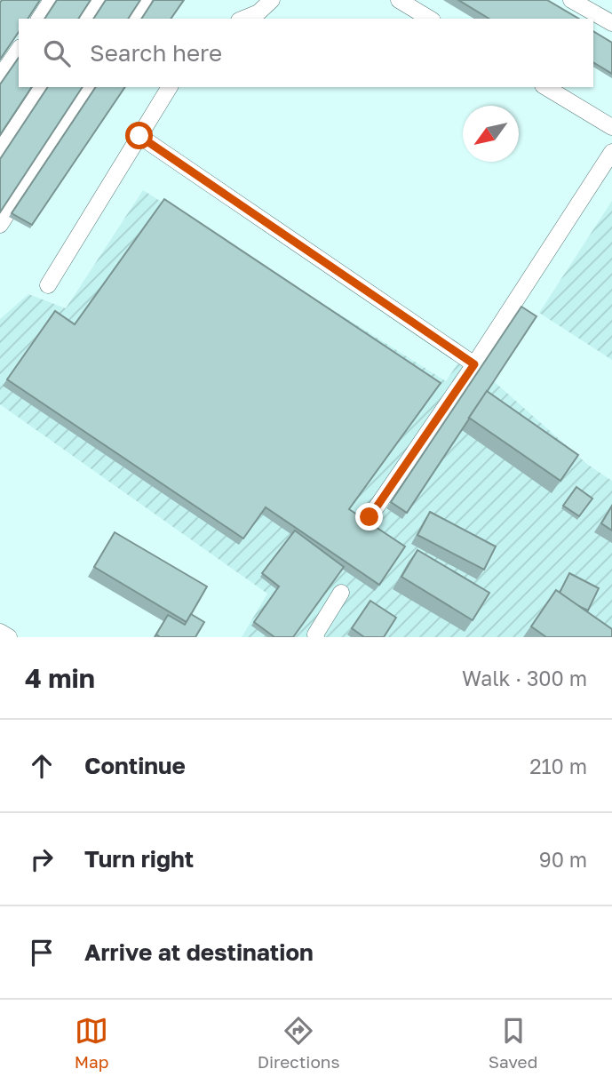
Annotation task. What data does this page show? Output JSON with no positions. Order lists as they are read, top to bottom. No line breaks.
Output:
{"north":"bottom left","page":{"search":"Search here","heading":["4 min","Walk · 300 m"],"list":[["Continue","210 m"],["Turn right","90 m"],"Arrive at destination"],"nav":["Map","Directions","Saved"]}}
